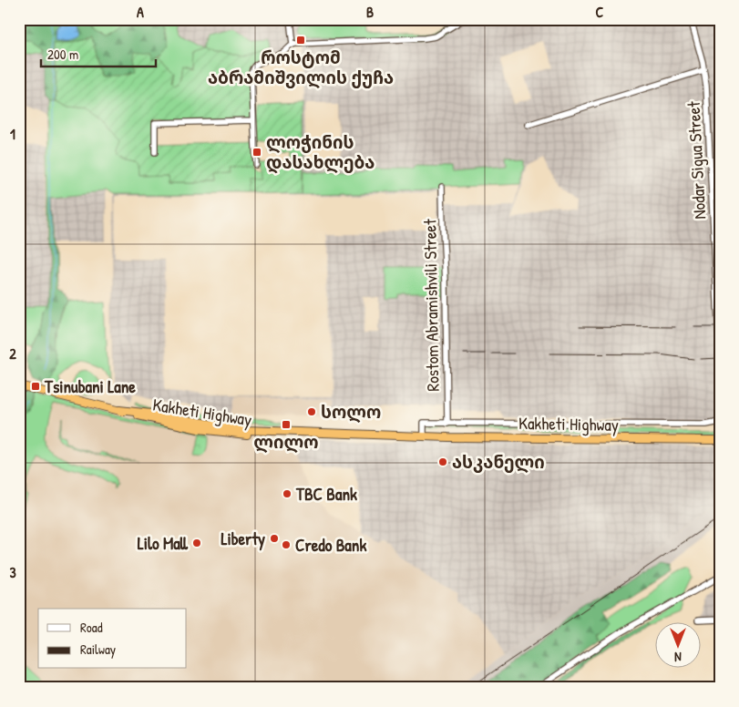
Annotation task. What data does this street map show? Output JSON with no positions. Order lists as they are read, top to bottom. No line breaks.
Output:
{"streets":{"highway":["Kakheti Highway"],"street":["Nodar Sigua Street","Rostom Abramishvili Street"]},"places":{"transit":["როსტომ აბრამიშვილის ქუჩა","ლოჭინის დასახლება","Tsinubani Lane","ლილო"],"other":["სოლო","ასკანელი","TBC Bank","Liberty","Lilo Mall","Credo Bank"]},"legend":["Road","Railway"],"scale_bar":"200 m","north":"bottom","grid":{"columns":["A","B","C"],"rows":["1","2","3"]}}
